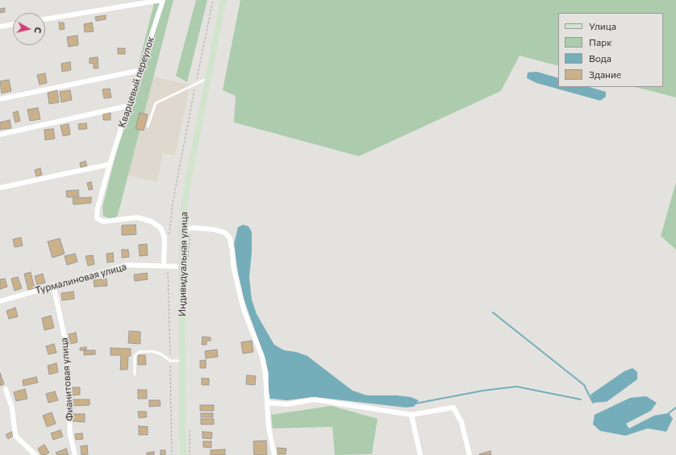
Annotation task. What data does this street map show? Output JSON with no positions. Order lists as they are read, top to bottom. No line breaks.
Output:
{"streets":{"main road":["Индивидуальная улица"],"street":["Кварцевый переулок","Турмалиновая улица","Фианитовая улица"]},"crossings":[["Кварцевый переулок","Турмалиновая улица"],["Индивидуальная улица","Турмалиновая улица"],["Турмалиновая улица","Фианитовая улица"]],"legend":["Улица","Парк","Вода","Здание"],"north":"right"}
